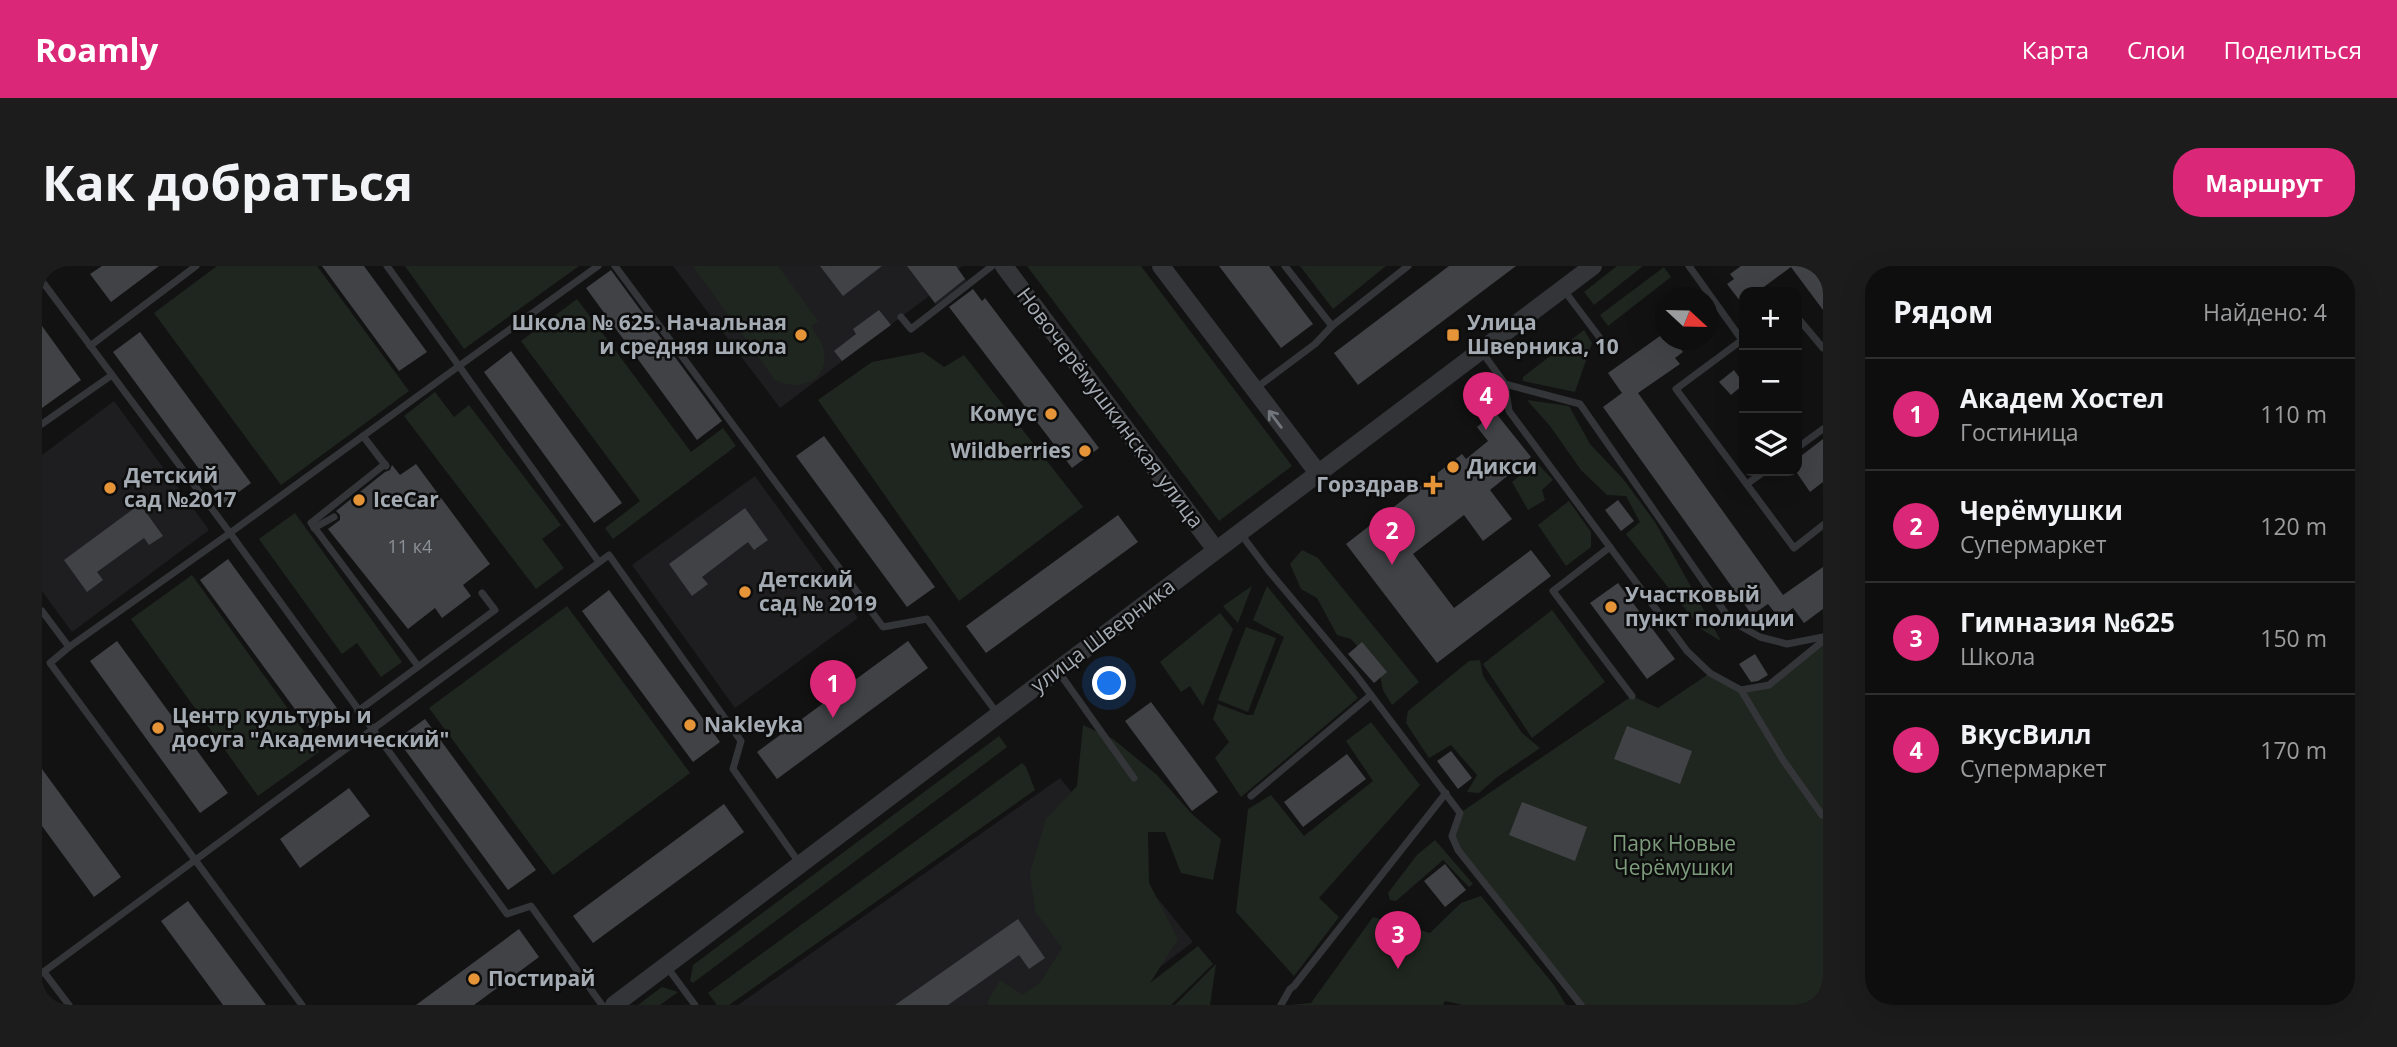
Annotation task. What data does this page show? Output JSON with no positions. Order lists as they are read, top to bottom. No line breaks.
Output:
{"streets":{"street":["Новочерёмушкинская улица","улица Шверника"]},"crossings":[["Новочерёмушкинская улица","улица Шверника"]],"parks":["Парк Новые Черёмушки"],"places":{"other":["Школа № 625. Начальная и средняя школа","Комус","Wildberries","Дикси","Детский сад №2017","IceCar","Детский сад № 2019","Участковый пункт полиции","Nakleyka","Центр культуры и досуга \"Академический\"","Постирай"],"transit":["Улица Шверника, 10"],"health":["Горздрав"]},"house_numbers":["11 к4"],"north":"right","page":{"header":"Roamly","nav":["Карта","Слои","Поделиться"],"buttons":"Маршрут","title":"Как добраться","heading":["Рядом","Найдено: 4"],"map_buttons":["+","−"],"list":[{"mark":"1","name":"Академ Хостел","note":"Гостиница","value":"110 m"},{"mark":"2","name":"Черёмушки","note":"Супермаркет","value":"120 m"},{"mark":"3","name":"Гимназия №625","note":"Школа","value":"150 m"},{"mark":"4","name":"ВкусВилл","note":"Супермаркет","value":"170 m"}],"pins":["4","2","1","3"]}}
